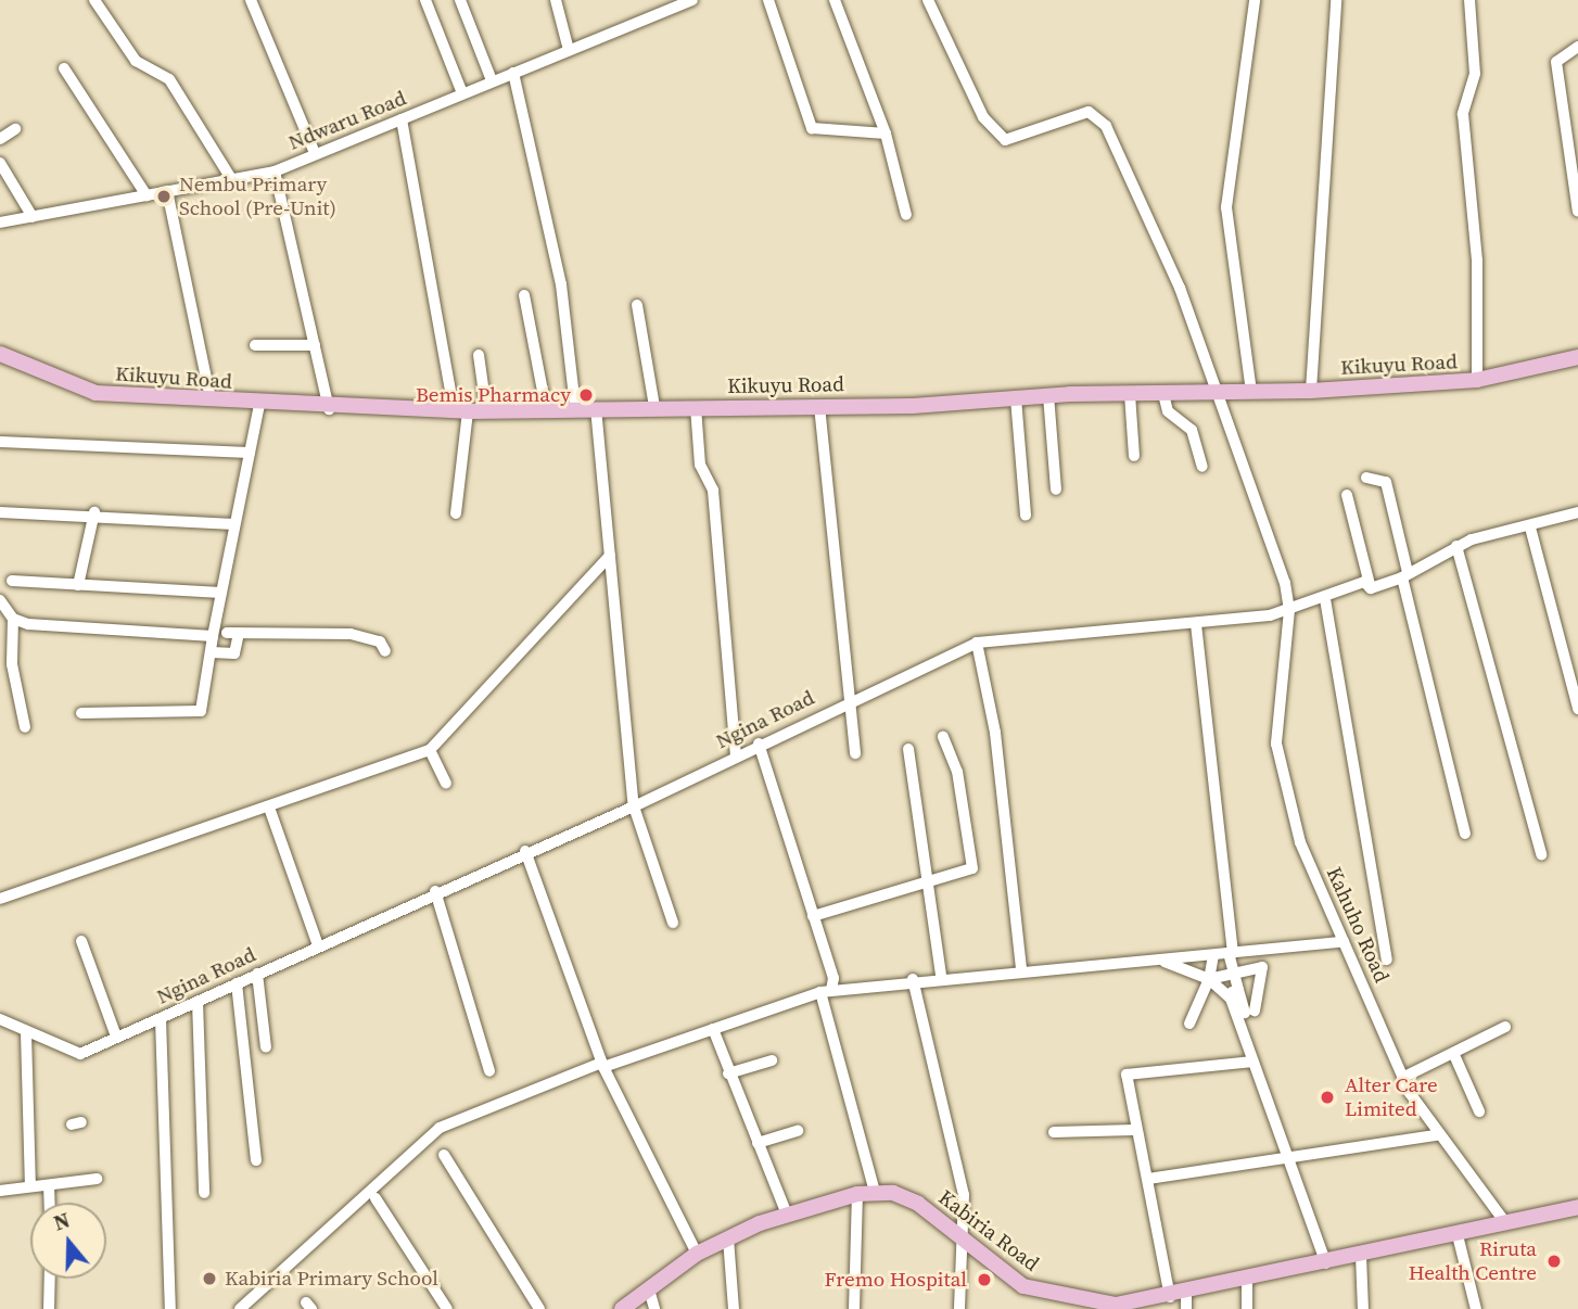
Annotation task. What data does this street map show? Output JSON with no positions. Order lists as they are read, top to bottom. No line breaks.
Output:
{"streets":{"main road":["Kikuyu Road","Kabiria Road"],"street":["Ndwaru Road","Ngina Road","Kahuho Road"]},"crossings":[["Ngina Road","Kahuho Road"],["Kahuho Road","Kabiria Road"]],"places":["Nembu Primary School (Pre-Unit)","Bemis Pharmacy","Alter Care Limited","Riruta Health Centre","Kabiria Primary School","Fremo Hospital"],"north":"top"}
